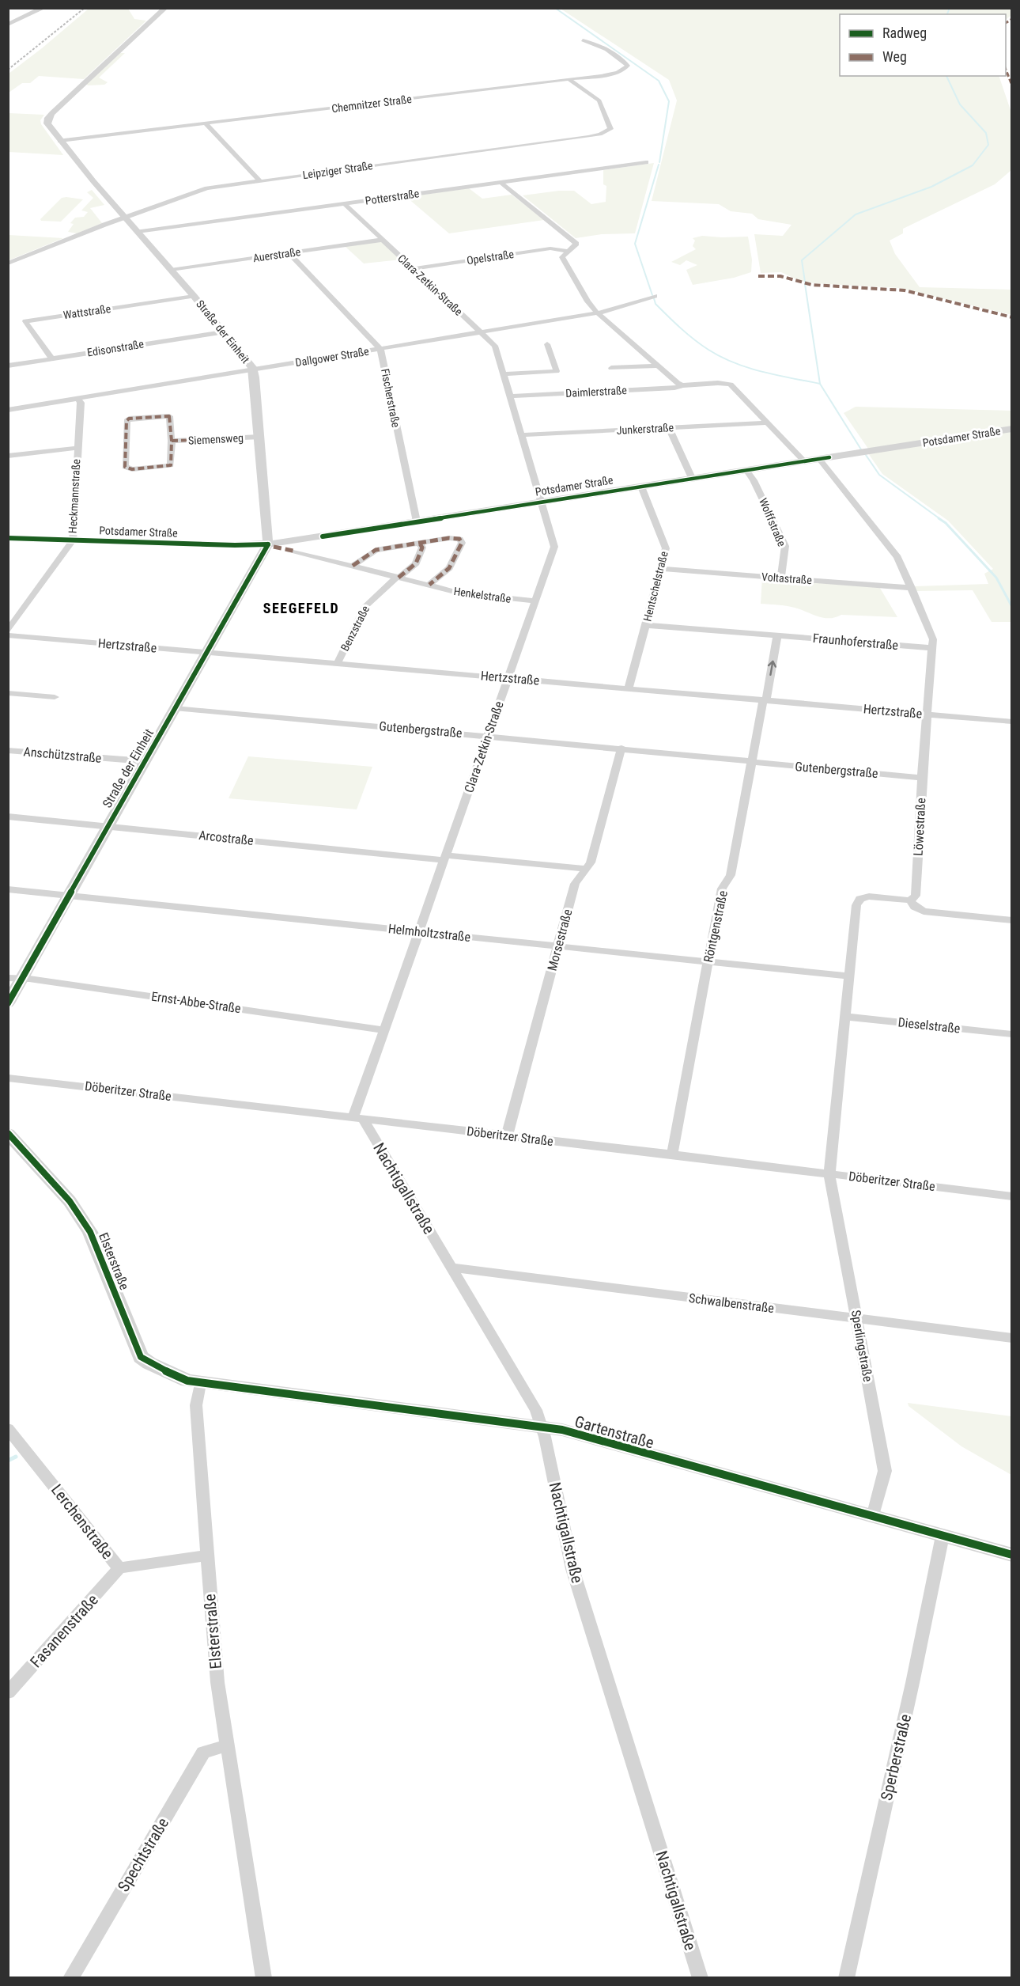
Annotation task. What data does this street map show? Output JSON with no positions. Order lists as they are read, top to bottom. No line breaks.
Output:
{"streets":{"street":["Chemnitzer Straße","Leipziger Straße","Potterstraße","Auerstraße","Opelstraße","Clara-Zetkin-Straße","Wattstraße","Straße der Einheit","Edisonstraße","Dallgower Straße","Daimlerstraße","Fischerstraße","Junkerstraße","Potsdamer Straße","Siemensweg","Heckmannstraße","Wolffstraße","Voltastraße","Hentschelstraße","Henkelstraße","Benzstraße","Fraunhoferstraße","Hertzstraße","Gutenbergstraße","Anschützstraße","Löwestraße","Arcostraße","Röntgenstraße","Helmholtzstraße","Morsestraße","Ernst-Abbe-Straße","Dieselstraße","Döberitzer Straße","Nachtigallstraße","Elsterstraße","Schwalbenstraße","Sperlingstraße","Gartenstraße","Lerchenstraße","Fasanenstraße","Sperberstraße","Spechtstraße"]},"crossings":[["Chemnitzer Straße","Leipziger Straße"],["Chemnitzer Straße","Straße der Einheit"],["Leipziger Straße","Straße der Einheit"],["Potterstraße","Clara-Zetkin-Straße"],["Potterstraße","Straße der Einheit"],["Auerstraße","Clara-Zetkin-Straße"],["Auerstraße","Straße der Einheit"],["Opelstraße","Clara-Zetkin-Straße"],["Clara-Zetkin-Straße","Dallgower Straße"],["Clara-Zetkin-Straße","Daimlerstraße"],["Clara-Zetkin-Straße","Junkerstraße"],["Clara-Zetkin-Straße","Potsdamer Straße"],["Clara-Zetkin-Straße","Henkelstraße"],["Clara-Zetkin-Straße","Hertzstraße"],["Clara-Zetkin-Straße","Gutenbergstraße"],["Clara-Zetkin-Straße","Arcostraße"],["Clara-Zetkin-Straße","Helmholtzstraße"],["Clara-Zetkin-Straße","Ernst-Abbe-Straße"],["Clara-Zetkin-Straße","Döberitzer Straße"],["Clara-Zetkin-Straße","Nachtigallstraße"],["Wattstraße","Straße der Einheit"],["Wattstraße","Edisonstraße"],["Straße der Einheit","Edisonstraße"],["Straße der Einheit","Dallgower Straße"],["Straße der Einheit","Potsdamer Straße"],["Straße der Einheit","Siemensweg"],["Straße der Einheit","Hertzstraße"],["Straße der Einheit","Gutenbergstraße"],["Straße der Einheit","Anschützstraße"],["Straße der Einheit","Arcostraße"],["Straße der Einheit","Helmholtzstraße"],["Straße der Einheit","Ernst-Abbe-Straße"],["Dallgower Straße","Fischerstraße"],["Dallgower Straße","Heckmannstraße"],["Daimlerstraße","Junkerstraße"],["Daimlerstraße","Potsdamer Straße"],["Fischerstraße","Potsdamer Straße"],["Potsdamer Straße","Heckmannstraße"],["Potsdamer Straße","Wolffstraße"],["Potsdamer Straße","Hentschelstraße"],["Potsdamer Straße","Löwestraße"],["Wolffstraße","Voltastraße"],["Voltastraße","Hentschelstraße"],["Voltastraße","Löwestraße"],["Hentschelstraße","Fraunhoferstraße"],["Hentschelstraße","Hertzstraße"],["Henkelstraße","Benzstraße"],["Benzstraße","Hertzstraße"],["Fraunhoferstraße","Löwestraße"],["Hertzstraße","Löwestraße"],["Hertzstraße","Röntgenstraße"],["Gutenbergstraße","Löwestraße"],["Gutenbergstraße","Röntgenstraße"],["Gutenbergstraße","Morsestraße"],["Arcostraße","Morsestraße"],["Röntgenstraße","Helmholtzstraße"],["Röntgenstraße","Döberitzer Straße"],["Helmholtzstraße","Morsestraße"],["Morsestraße","Döberitzer Straße"],["Döberitzer Straße","Nachtigallstraße"],["Döberitzer Straße","Sperlingstraße"],["Nachtigallstraße","Schwalbenstraße"],["Nachtigallstraße","Gartenstraße"],["Elsterstraße","Gartenstraße"],["Elsterstraße","Lerchenstraße"],["Elsterstraße","Spechtstraße"],["Schwalbenstraße","Sperlingstraße"],["Sperlingstraße","Gartenstraße"],["Gartenstraße","Sperberstraße"],["Lerchenstraße","Fasanenstraße"]],"districts":["SEEGEFELD"],"legend":["Radweg","Weg"]}
